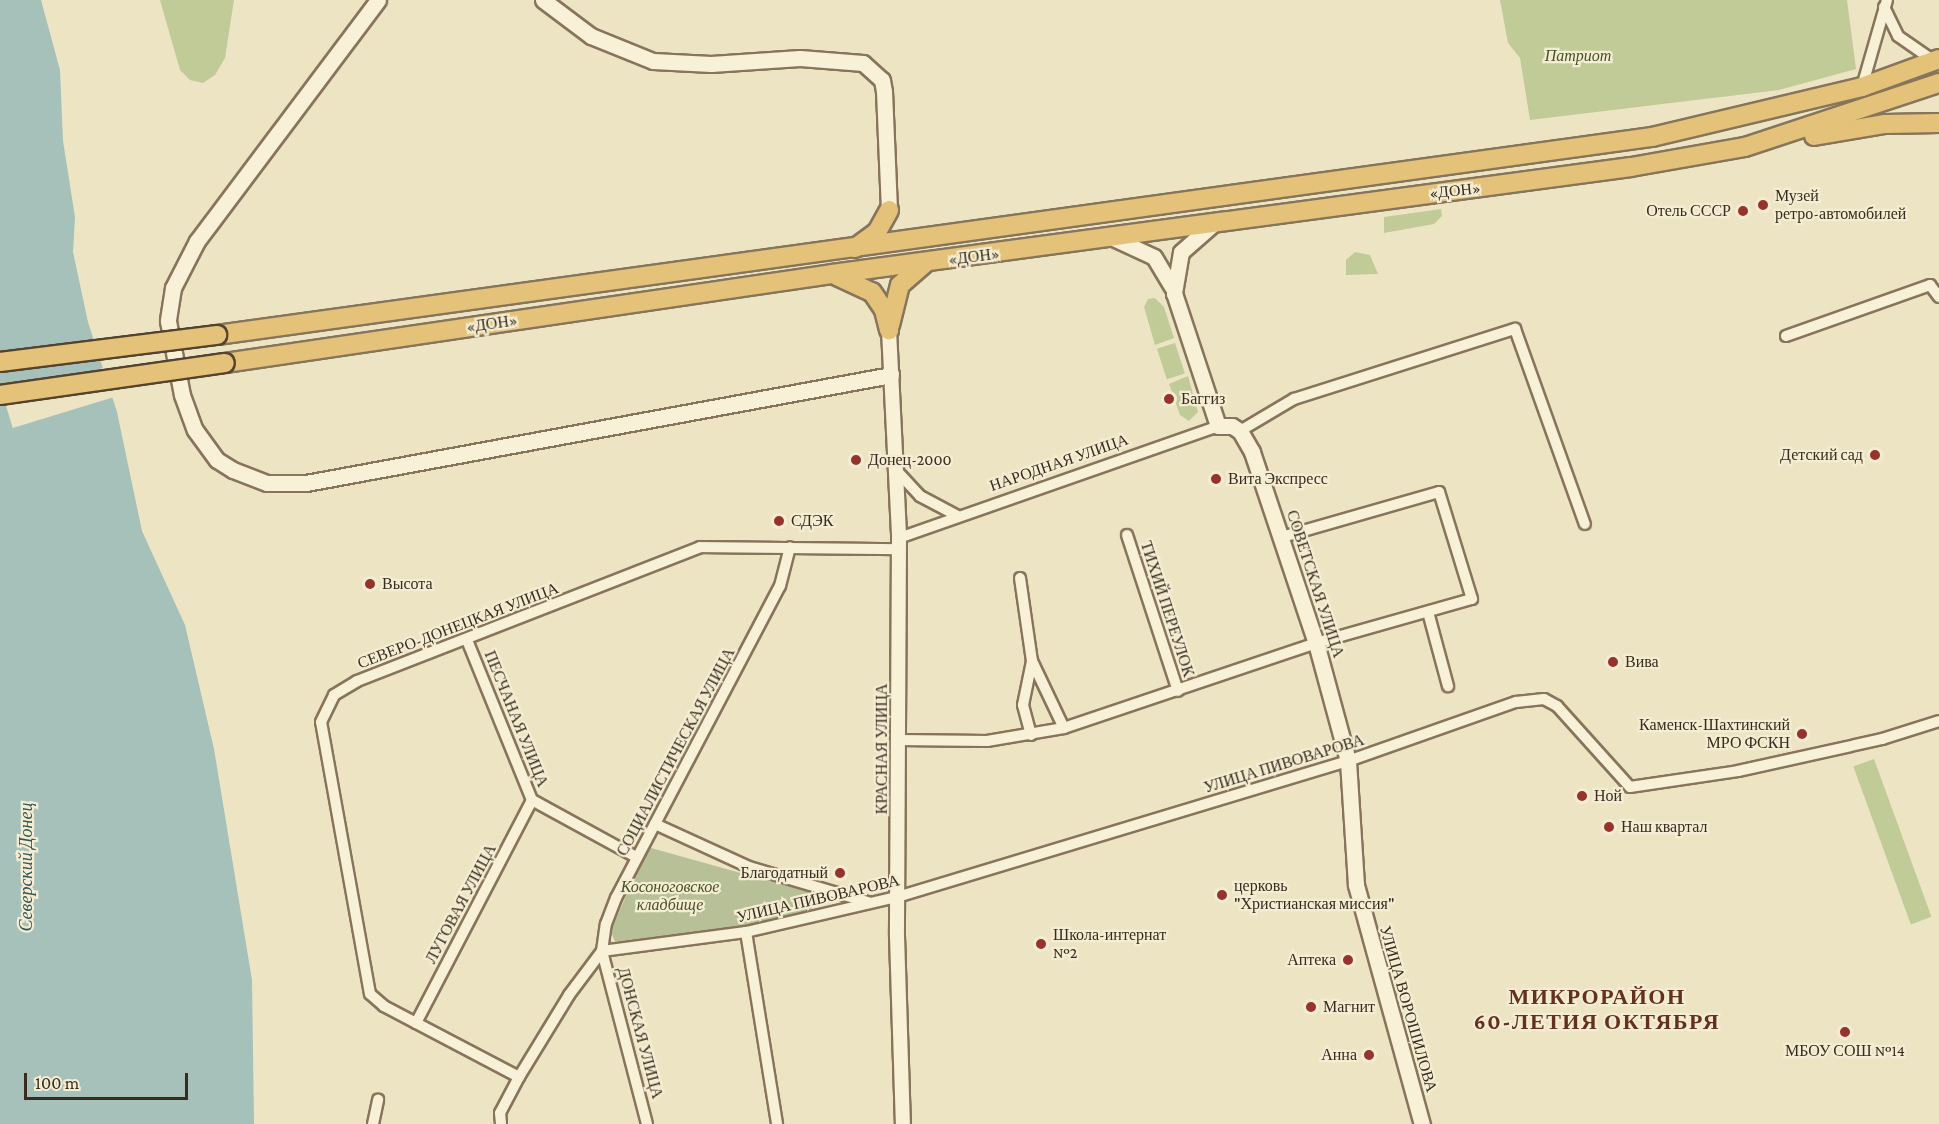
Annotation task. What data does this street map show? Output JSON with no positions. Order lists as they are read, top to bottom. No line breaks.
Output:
{"streets":{"highway":["«ДОН»"],"main road":["СОВЕТСКАЯ УЛИЦА","УЛИЦА ВОРОШИЛОВА"],"street":["НАРОДНАЯ УЛИЦА","ТИХИЙ ПЕРЕУЛОК","СЕВЕРО-ДОНЕЦКАЯ УЛИЦА","ПЕСЧАНАЯ УЛИЦА","КРАСНАЯ УЛИЦА","СОЦИАЛИСТИЧЕСКАЯ УЛИЦА","УЛИЦА ПИВОВАРОВА","ЛУГОВАЯ УЛИЦА","ДОНСКАЯ УЛИЦА"]},"crossings":[["«ДОН»","СОВЕТСКАЯ УЛИЦА"],["НАРОДНАЯ УЛИЦА","СОВЕТСКАЯ УЛИЦА"],["НАРОДНАЯ УЛИЦА","СЕВЕРО-ДОНЕЦКАЯ УЛИЦА"],["НАРОДНАЯ УЛИЦА","КРАСНАЯ УЛИЦА"],["СОВЕТСКАЯ УЛИЦА","ТИХИЙ ПЕРЕУЛОК"],["СОВЕТСКАЯ УЛИЦА","УЛИЦА ПИВОВАРОВА"],["СОВЕТСКАЯ УЛИЦА","УЛИЦА ВОРОШИЛОВА"],["ТИХИЙ ПЕРЕУЛОК","КРАСНАЯ УЛИЦА"],["СЕВЕРО-ДОНЕЦКАЯ УЛИЦА","ПЕСЧАНАЯ УЛИЦА"],["СЕВЕРО-ДОНЕЦКАЯ УЛИЦА","КРАСНАЯ УЛИЦА"],["СЕВЕРО-ДОНЕЦКАЯ УЛИЦА","СОЦИАЛИСТИЧЕСКАЯ УЛИЦА"],["СЕВЕРО-ДОНЕЦКАЯ УЛИЦА","ЛУГОВАЯ УЛИЦА"],["ПЕСЧАНАЯ УЛИЦА","СОЦИАЛИСТИЧЕСКАЯ УЛИЦА"],["ПЕСЧАНАЯ УЛИЦА","ЛУГОВАЯ УЛИЦА"],["КРАСНАЯ УЛИЦА","УЛИЦА ПИВОВАРОВА"],["СОЦИАЛИСТИЧЕСКАЯ УЛИЦА","УЛИЦА ПИВОВАРОВА"],["СОЦИАЛИСТИЧЕСКАЯ УЛИЦА","ДОНСКАЯ УЛИЦА"],["УЛИЦА ПИВОВАРОВА","УЛИЦА ВОРОШИЛОВА"],["УЛИЦА ПИВОВАРОВА","ДОНСКАЯ УЛИЦА"]],"districts":["МИКРОРАЙОН 60-ЛЕТИЯ ОКТЯБРЯ"],"water":["Северский Донец"],"parks":["Патриот","Косоноговское кладбище"],"places":["Музей ретро-автомобилей","Отель СССР","Баггиз","Детский сад","Донец-2000","Вита Экспресс","СДЭК","Высота","Вива","Каменск-Шахтинский МРО ФСКН","Ной","Наш квартал","Благодатный","церковь \"Христианская миссия\"","Школа-интернат №2","Аптека","Магнит","МБОУ СОШ №14","Анна"],"scale_bar":"100 m"}
